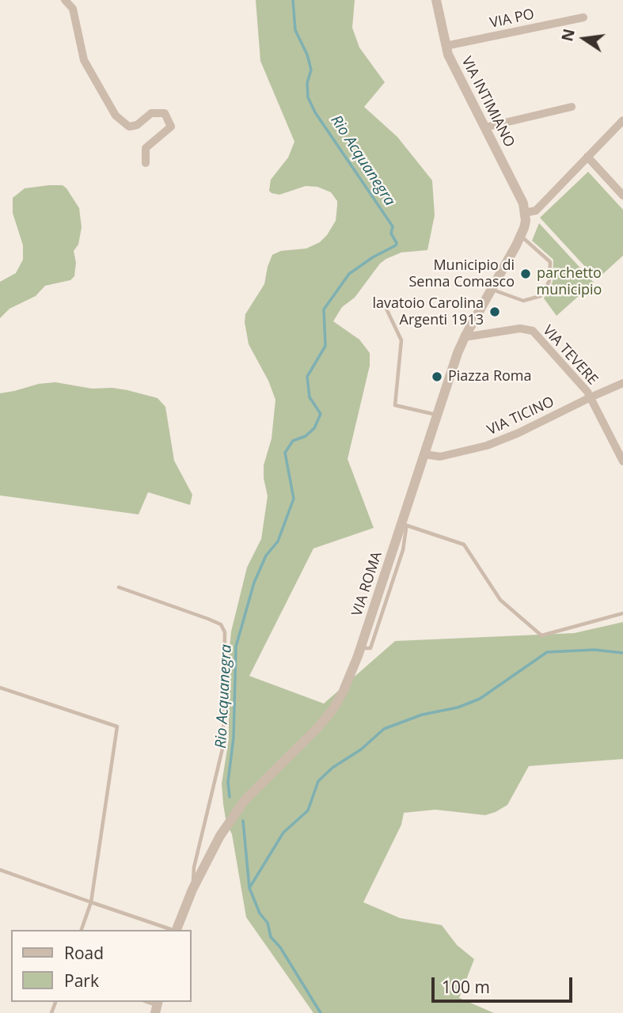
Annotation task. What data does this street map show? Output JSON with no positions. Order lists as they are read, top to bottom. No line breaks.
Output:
{"streets":{"street":["VIA PO","VIA INTIMIANO","VIA TEVERE","VIA TICINO","VIA ROMA"]},"crossings":[["VIA PO","VIA INTIMIANO"],["VIA INTIMIANO","VIA ROMA"],["VIA TEVERE","VIA TICINO"],["VIA TEVERE","VIA ROMA"],["VIA TICINO","VIA ROMA"]],"water":["Rio Acquanegra"],"parks":["parchetto municipio"],"places":["Municipio di Senna Comasco","lavatoio Carolina Argenti 1913","Piazza Roma"],"legend":["Road","Park"],"scale_bar":"100 m","north":"left"}
